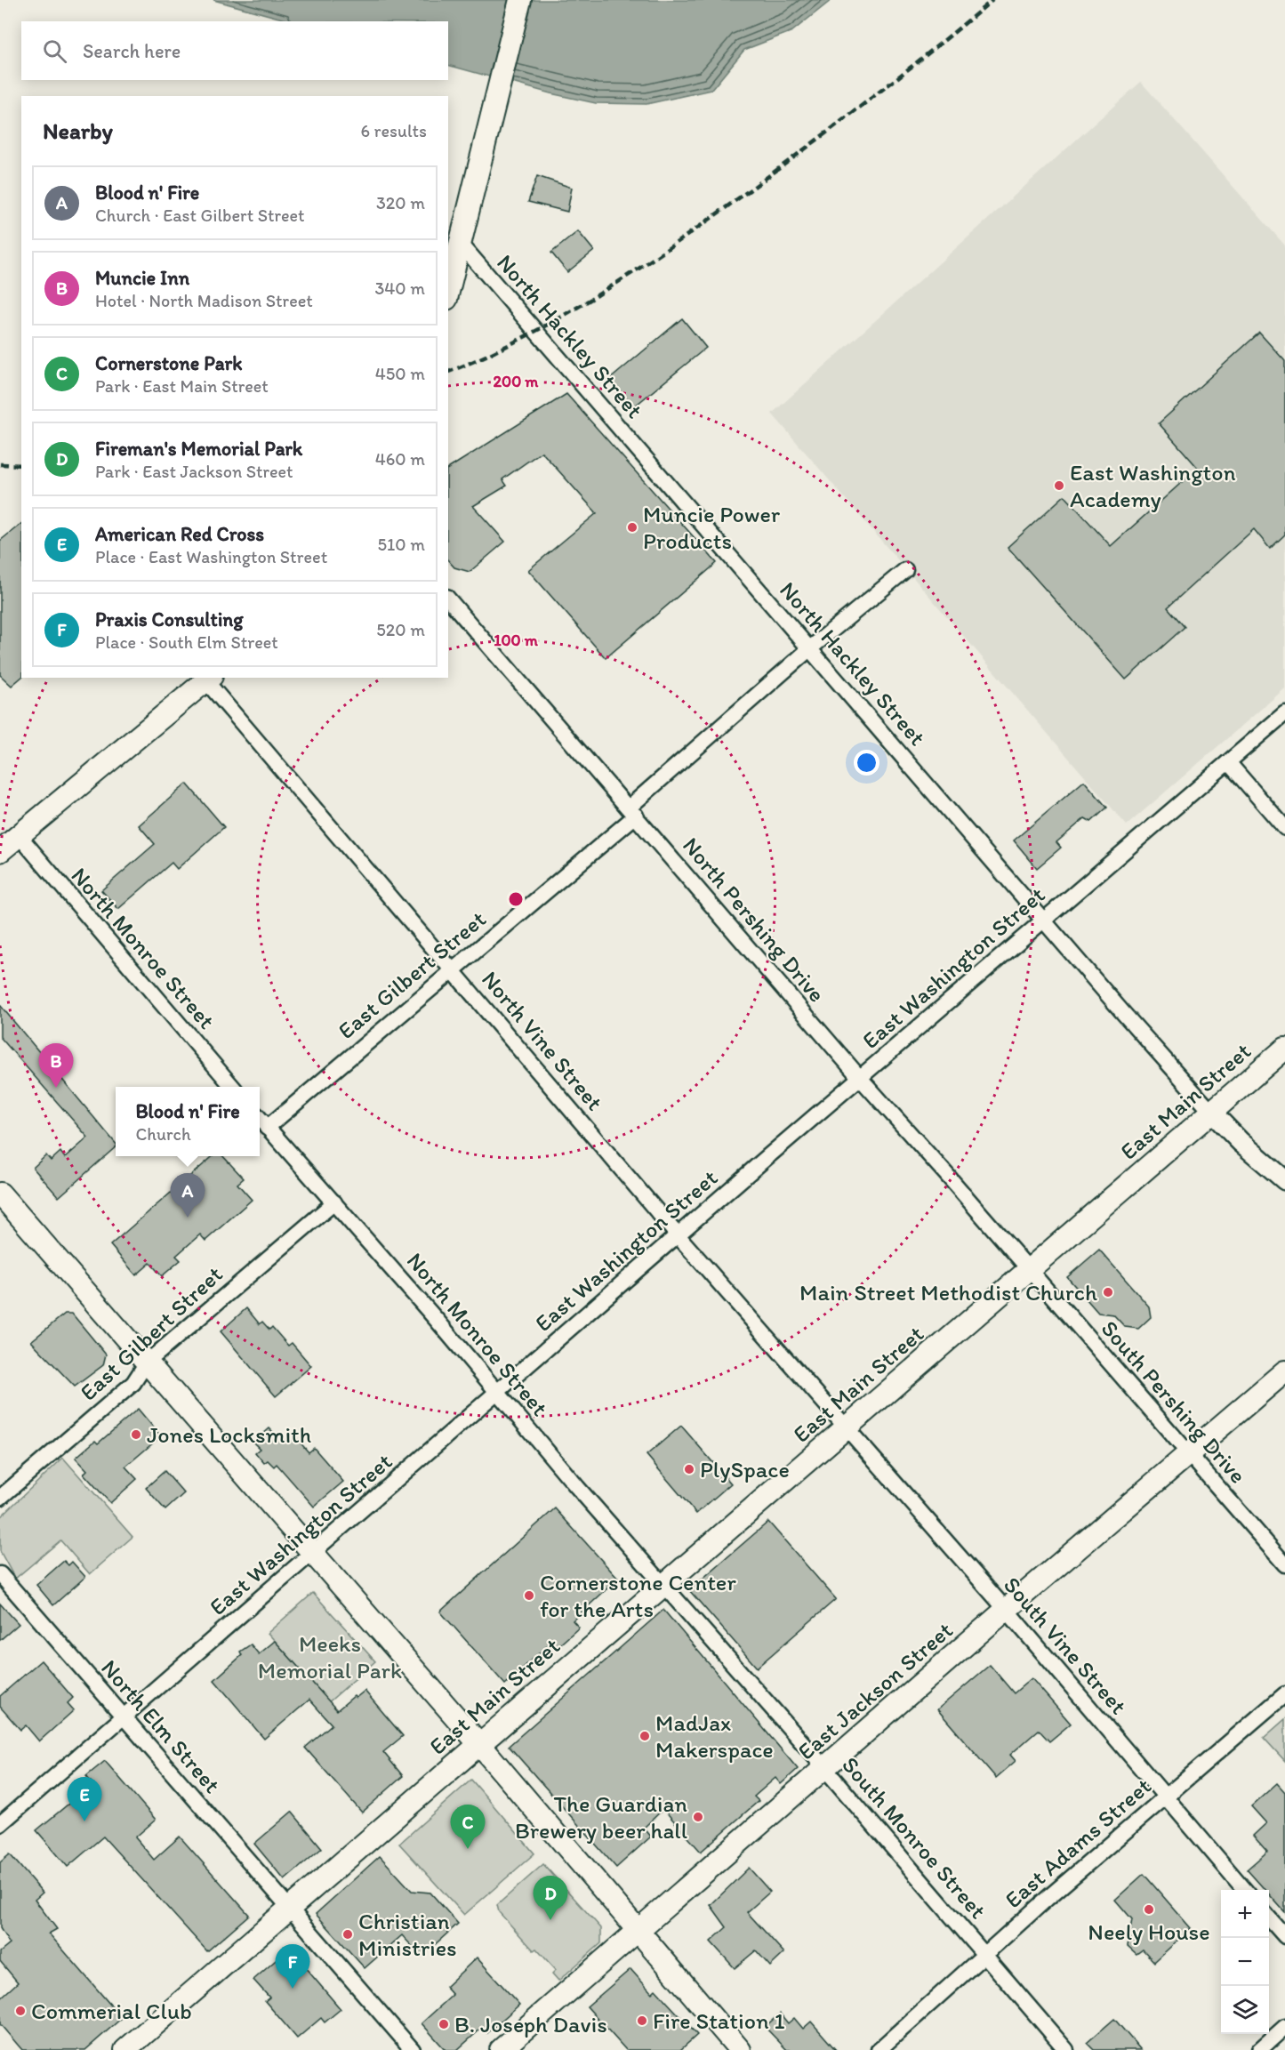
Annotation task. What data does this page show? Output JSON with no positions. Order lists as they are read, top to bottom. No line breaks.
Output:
{"streets":{"main road":["East Main Street","East Jackson Street"],"street":["North Hackley Street","North Pershing Drive","North Monroe Street","East Washington Street","East Gilbert Street","North Vine Street","South Pershing Drive","South Vine Street","North Elm Street","South Monroe Street","East Adams Street"]},"crossings":[["North Hackley Street","East Washington Street"],["North Hackley Street","East Gilbert Street"],["North Hackley Street","East Main Street"],["North Pershing Drive","East Washington Street"],["North Pershing Drive","East Gilbert Street"],["North Pershing Drive","East Main Street"],["North Pershing Drive","South Pershing Drive"],["North Monroe Street","East Washington Street"],["North Monroe Street","East Gilbert Street"],["North Monroe Street","East Main Street"],["North Monroe Street","South Monroe Street"],["East Washington Street","North Vine Street"],["East Washington Street","North Elm Street"],["East Gilbert Street","North Vine Street"],["North Vine Street","East Main Street"],["North Vine Street","South Vine Street"],["East Main Street","South Pershing Drive"],["East Main Street","South Vine Street"],["East Main Street","North Elm Street"],["East Main Street","South Monroe Street"],["South Pershing Drive","East Jackson Street"],["South Vine Street","East Jackson Street"],["South Vine Street","East Adams Street"],["East Jackson Street","South Monroe Street"],["South Monroe Street","East Adams Street"]],"parks":["Meeks Memorial Park"],"places":["East Washington Academy","Muncie Power Products","Main Street Methodist Church","Jones Locksmith","PlySpace","Cornerstone Center for the Arts","MadJax Makerspace","The Guardian Brewery beer hall","Neely House","Christian Ministries","Commerial Club","Fire Station 1","B. Joseph Davis"],"page":{"search":"Search here","heading":["Nearby","6 results"],"list":[{"mark":"A","name":"Blood n' Fire","note":"Church · East Gilbert Street","value":"320 m"},{"mark":"B","name":"Muncie Inn","note":"Hotel · North Madison Street","value":"340 m"},{"mark":"C","name":"Cornerstone Park","note":"Park · East Main Street","value":"450 m"},{"mark":"D","name":"Fireman's Memorial Park","note":"Park · East Jackson Street","value":"460 m"},{"mark":"E","name":"American Red Cross","note":"Place · East Washington Street","value":"510 m"},{"mark":"F","name":"Praxis Consulting","note":"Place · South Elm Street","value":"520 m"}],"pins":["B","A","E","C","D","F"],"popup":["Blood n' Fire","Church"],"map_buttons":["+","−"]},"rings":["200 m","100 m"]}
